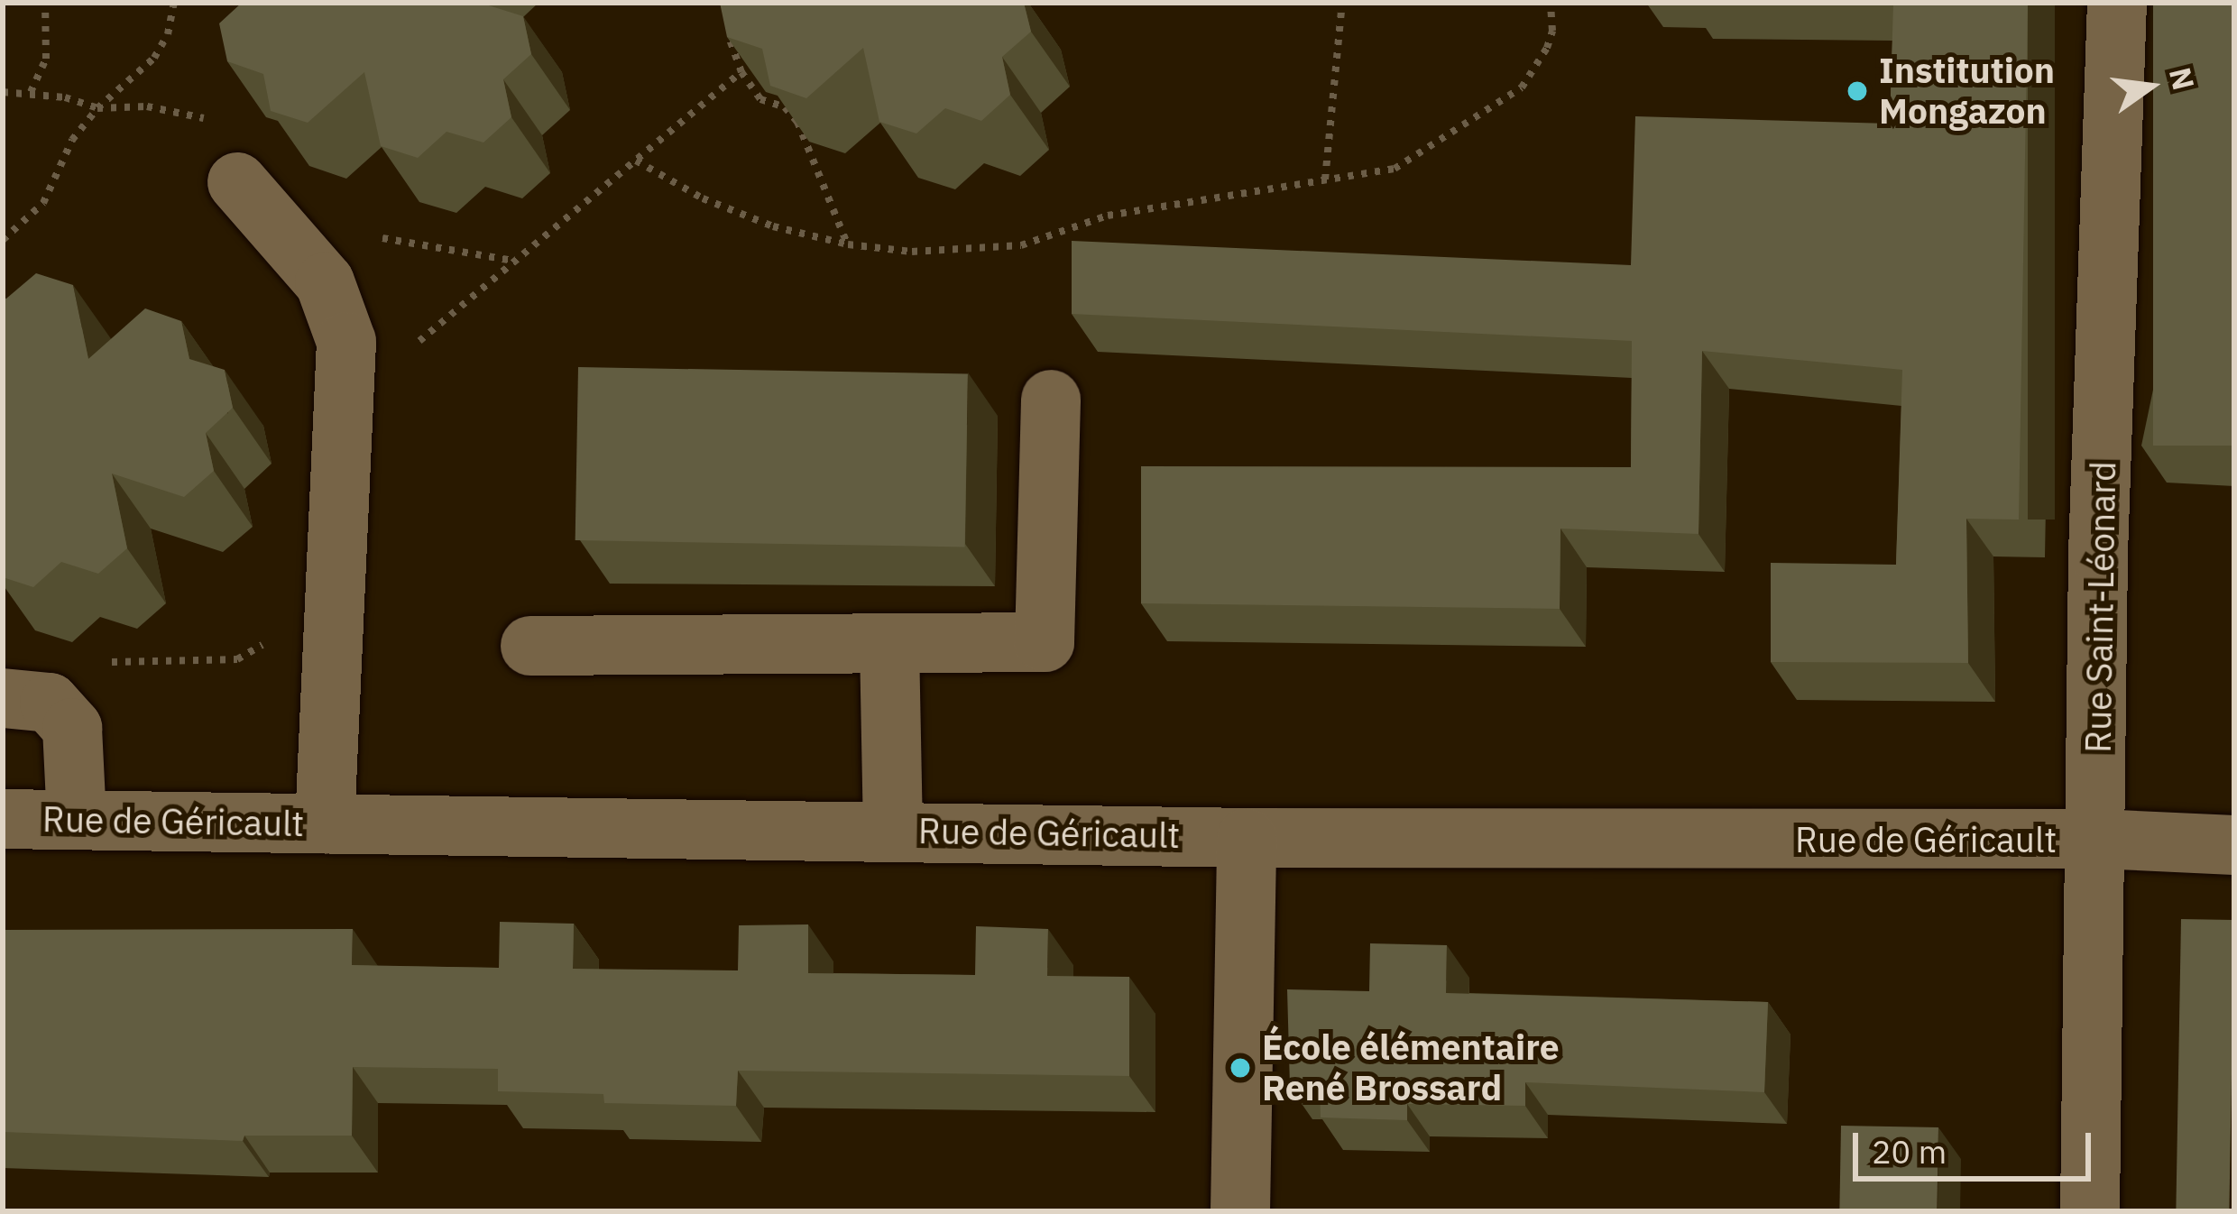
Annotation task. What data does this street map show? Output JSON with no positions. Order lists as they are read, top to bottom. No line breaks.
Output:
{"streets":{"street":["Rue Saint-Léonard","Rue de Géricault"]},"crossings":[["Rue Saint-Léonard","Rue de Géricault"]],"places":["Institution Mongazon","École élémentaire René Brossard"],"scale_bar":"20 m","north":"right"}
